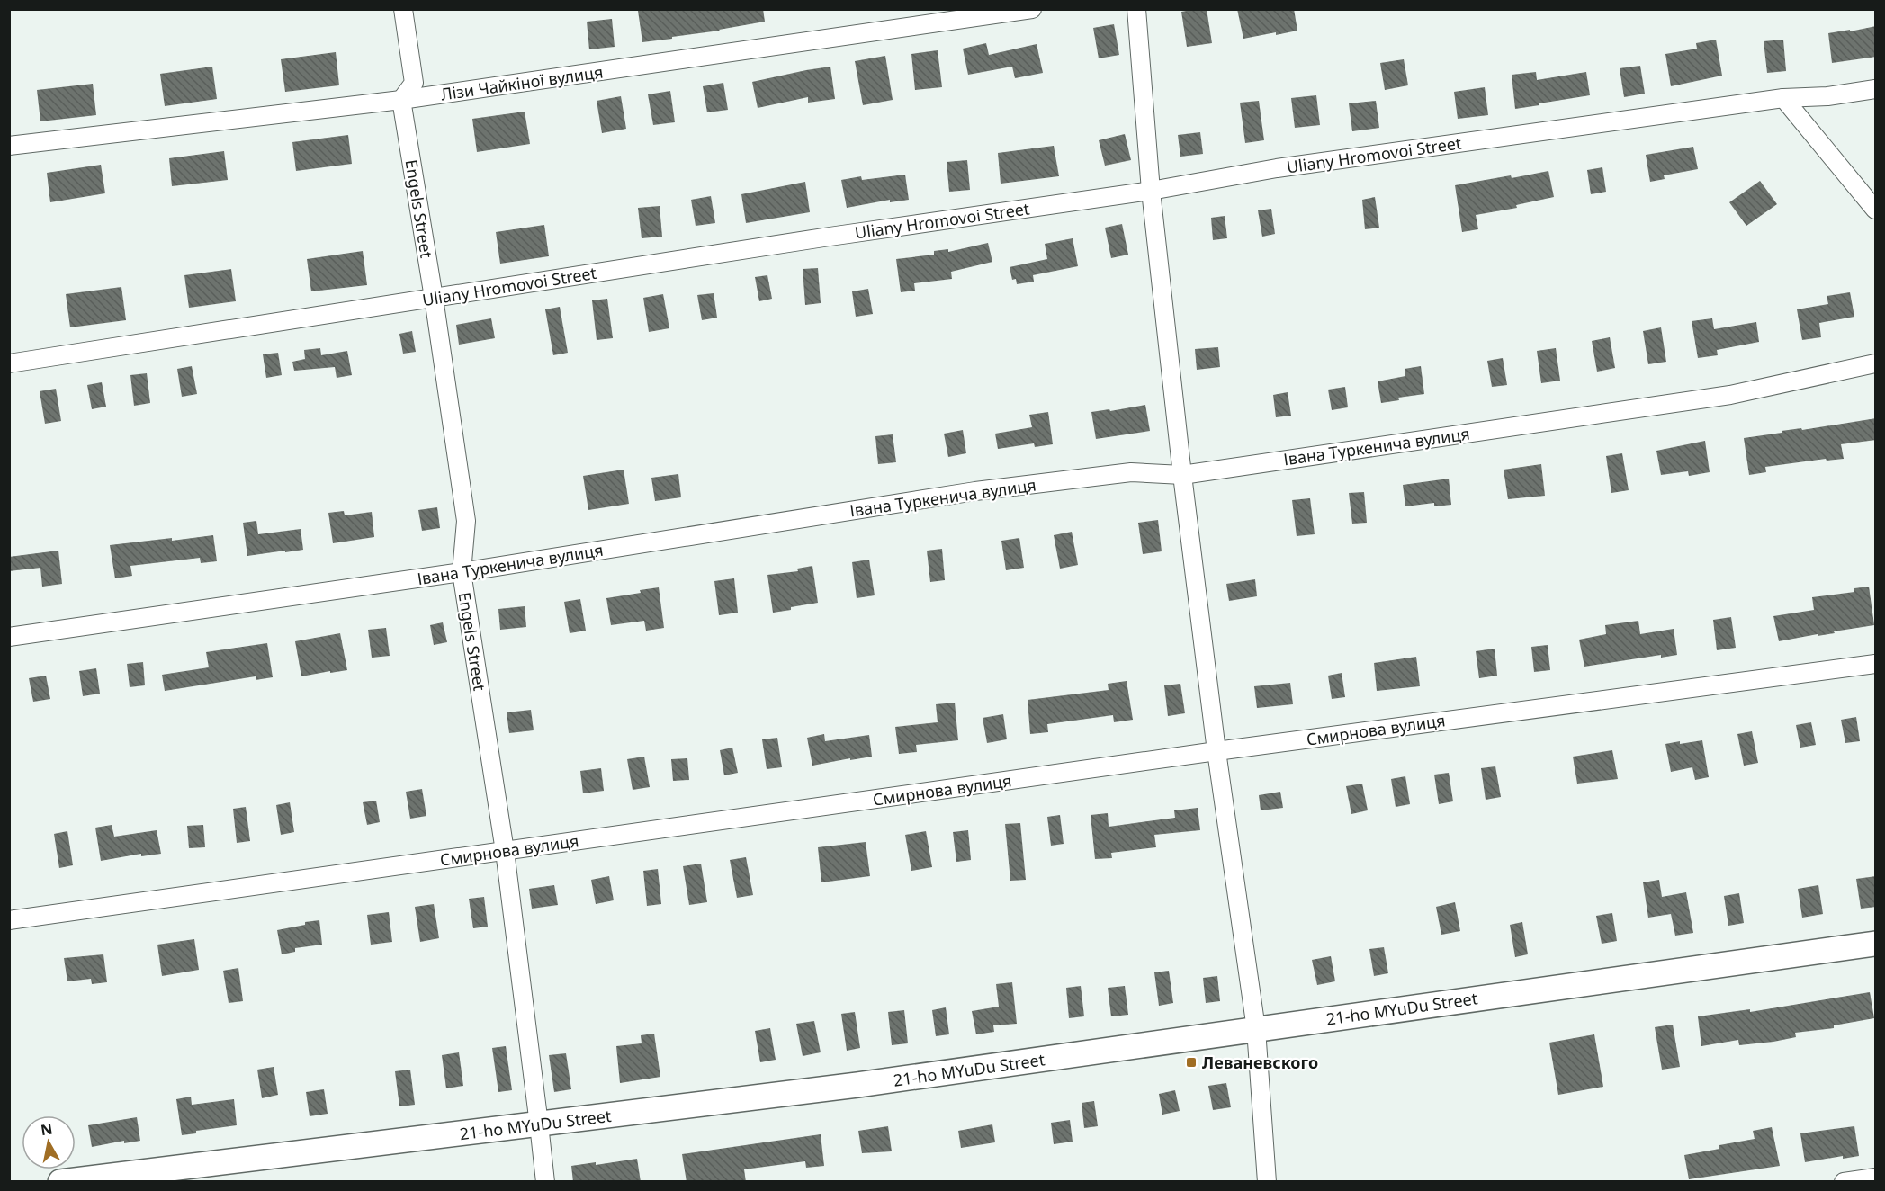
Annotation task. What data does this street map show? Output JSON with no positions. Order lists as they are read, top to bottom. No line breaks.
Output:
{"streets":{"street":["Лізи Чайкіної вулиця","Uliany Hromovoi Street","Engels Street","Івана Туркенича вулиця","Смирнова вулиця","21-ho MYuDu Street"]},"crossings":[["Лізи Чайкіної вулиця","Engels Street"],["Uliany Hromovoi Street","Engels Street"],["Engels Street","Івана Туркенича вулиця"],["Engels Street","Смирнова вулиця"],["Engels Street","21-ho MYuDu Street"]],"places":{"transit":["Леваневского"]},"north":"top"}
